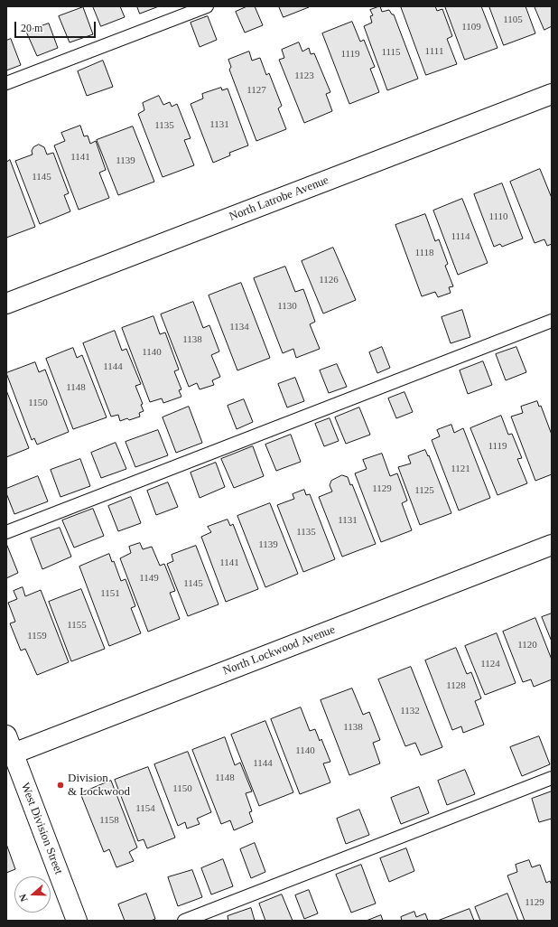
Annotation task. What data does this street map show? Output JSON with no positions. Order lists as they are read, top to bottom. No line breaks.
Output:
{"streets":{"street":["North Latrobe Avenue","North Lockwood Avenue","West Division Street"]},"crossings":[["North Lockwood Avenue","West Division Street"]],"places":["Division & Lockwood"],"house_numbers":["1105","1109","1111","1115","1119","1123","1127","1131","1135","1141","1139","1145","1110","1114","1118","1126","1130","1134","1138","1140","1144","1148","1150","1119","1121","1129","1125","1131","1135","1139","1141","1149","1145","1151","1155","1159","1120","1124","1128","1132","1138","1140","1144","1148","1150","1154","1158","1129"],"scale_bar":"20 m","north":"left"}
